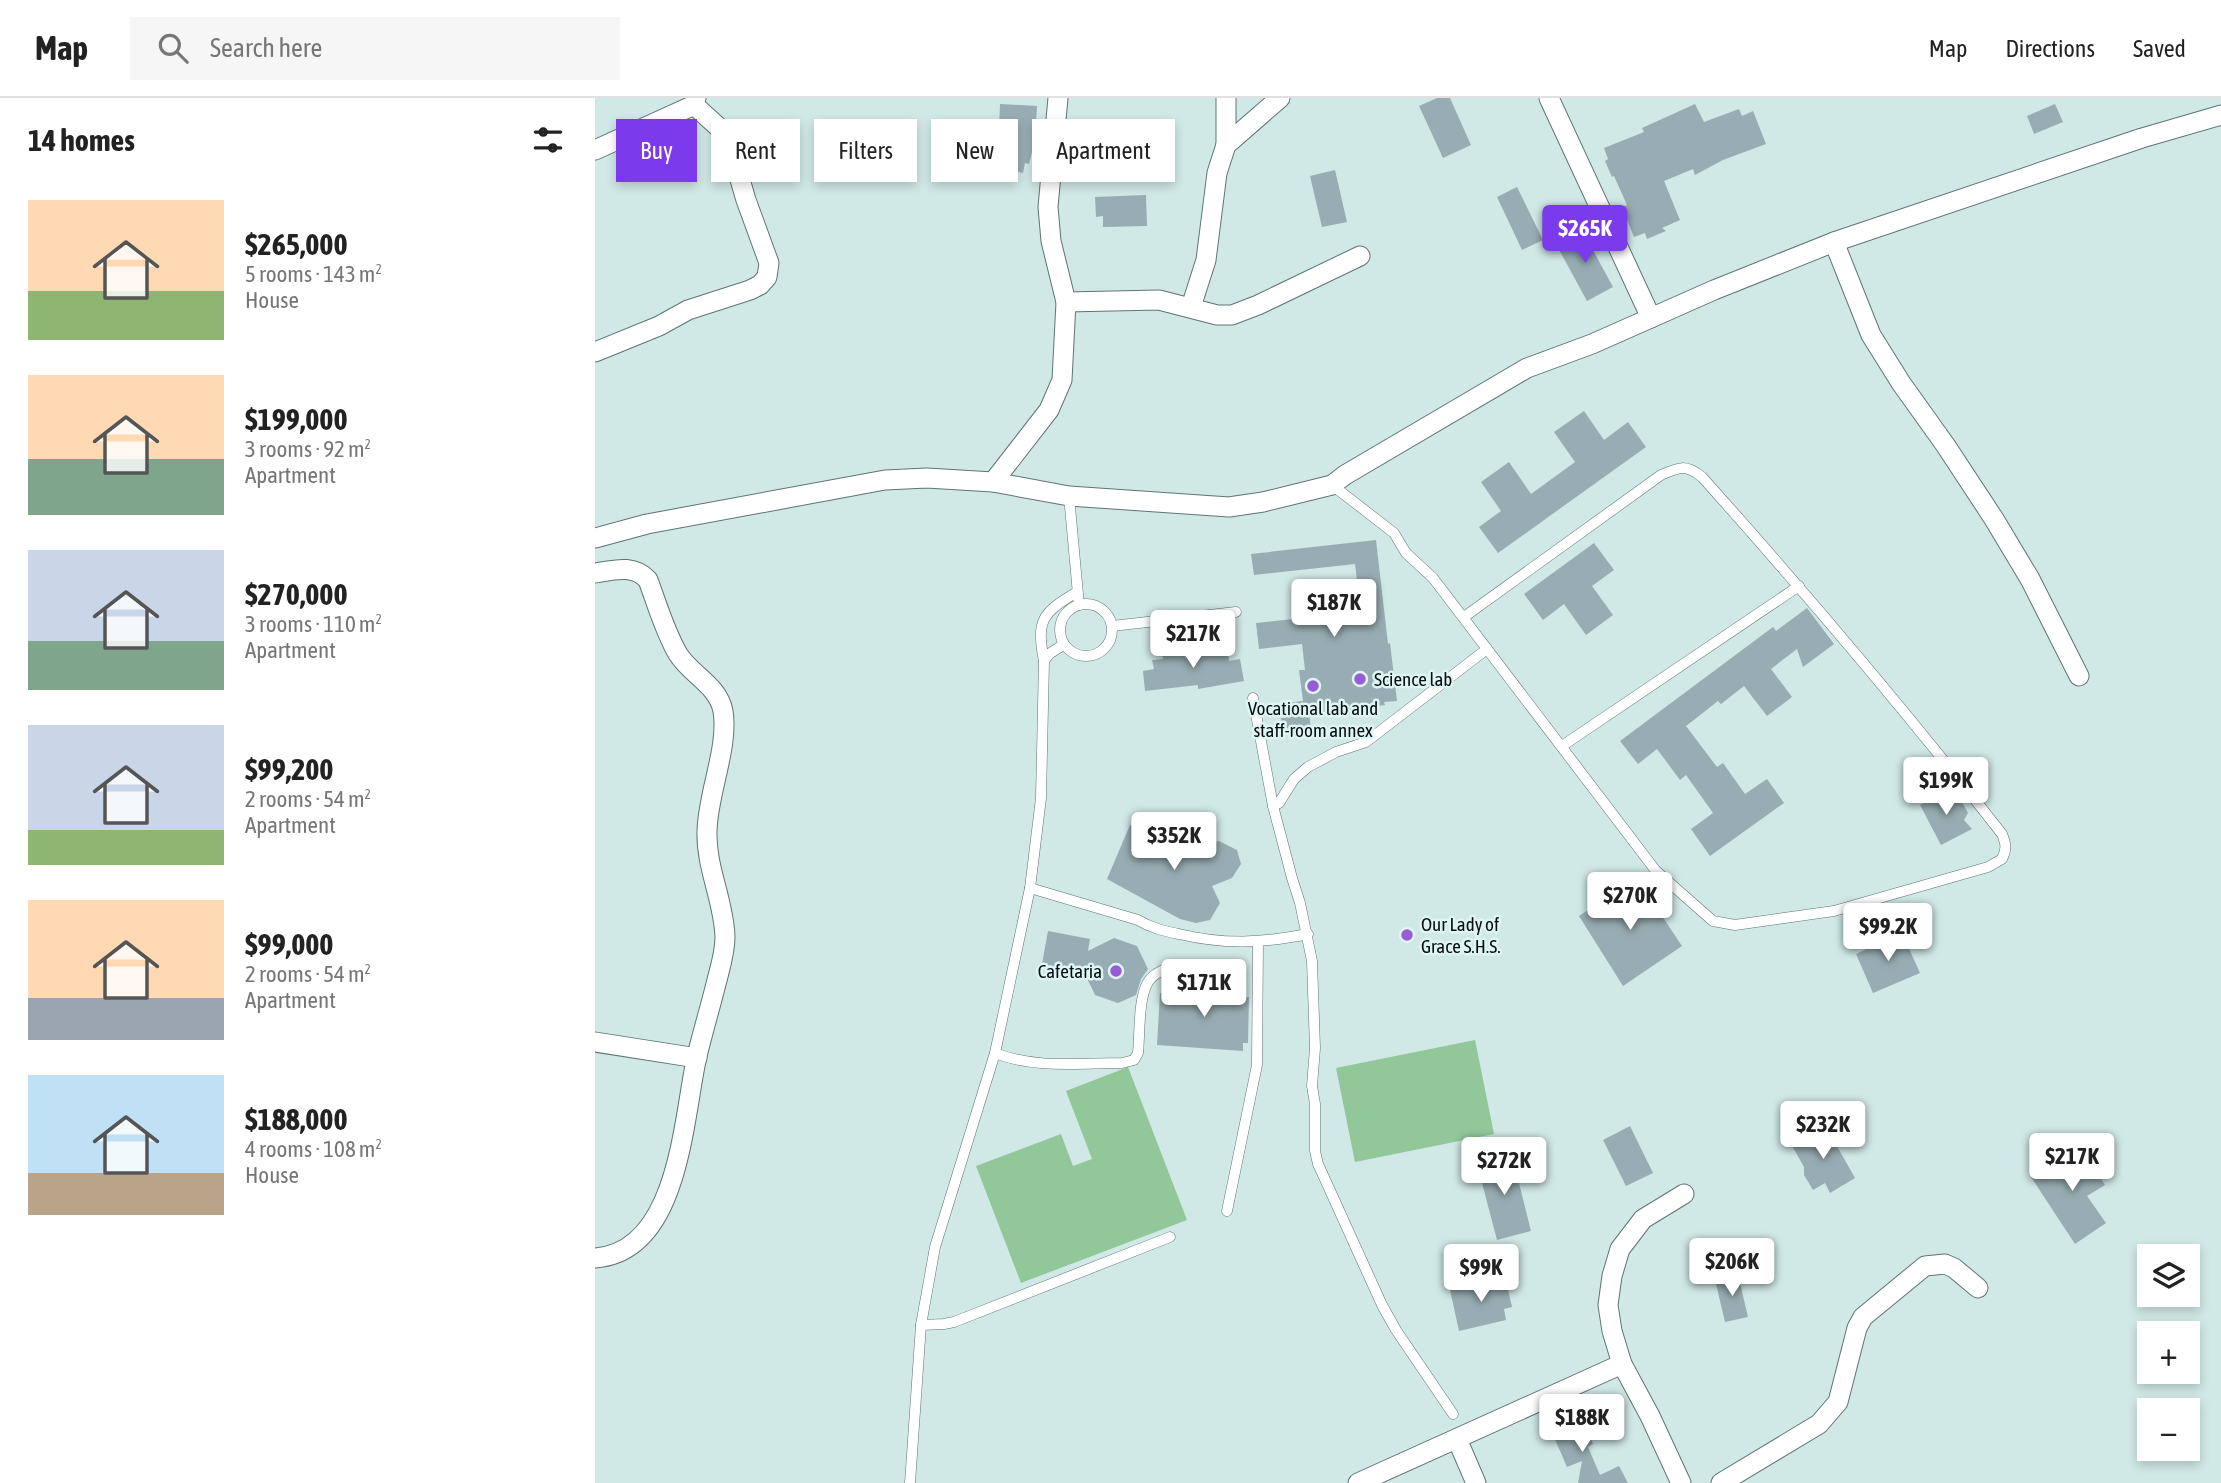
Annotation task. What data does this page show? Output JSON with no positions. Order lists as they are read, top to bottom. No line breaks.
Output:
{"places":["Science lab","Vocational lab and staff-room annex","Our Lady of Grace S.H.S.","Cafetaria"],"page":{"header":"Map","search":"Search here","nav":["Map","Directions","Saved"],"heading":"14 homes","chip":["Buy","Rent","Filters","New","Apartment"],"list":[{"name":"$265,000","note":"5 rooms · 143 m² · House"},{"name":"$199,000","note":"3 rooms · 92 m² · Apartment"},{"name":"$270,000","note":"3 rooms · 110 m² · Apartment"},{"name":"$99,200","note":"2 rooms · 54 m² · Apartment"},{"name":"$99,000","note":"2 rooms · 54 m² · Apartment"},{"name":"$188,000","note":"4 rooms · 108 m² · House"}],"price":["$265K","$187K","$217K","$199K","$352K","$270K","$99.2K","$171K","$232K","$217K","$272K","$206K","$99K","$188K"],"map_buttons":["+","−"]}}
